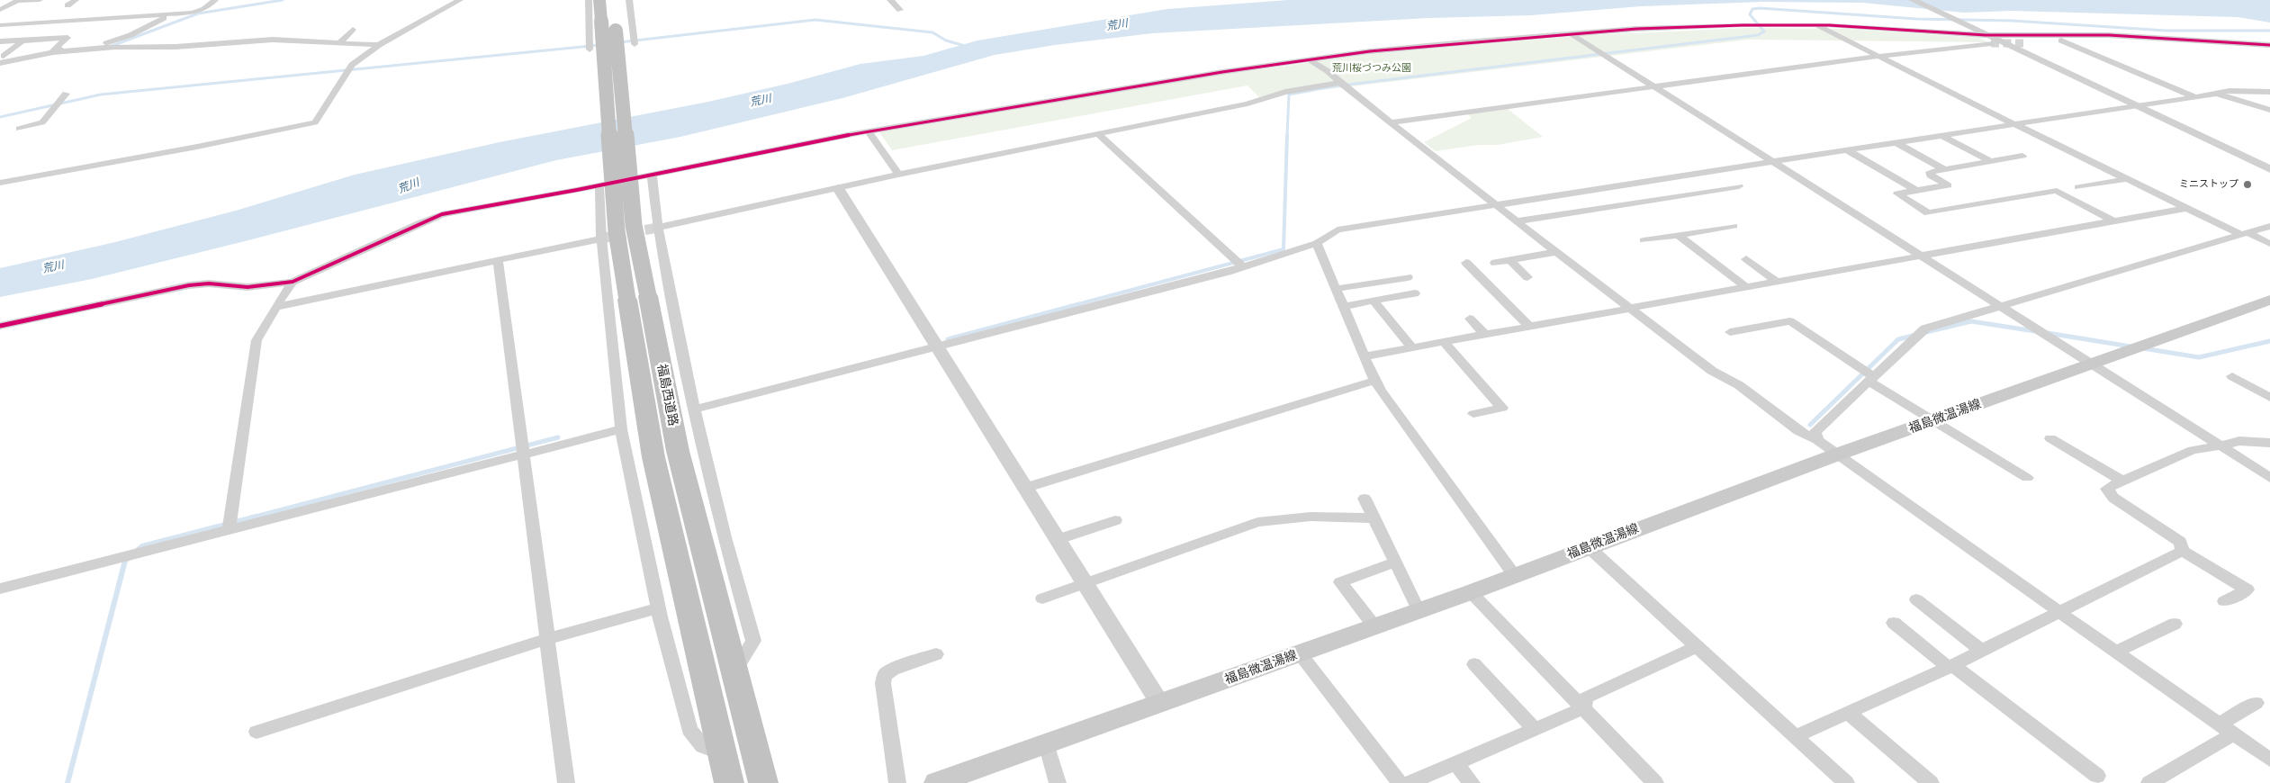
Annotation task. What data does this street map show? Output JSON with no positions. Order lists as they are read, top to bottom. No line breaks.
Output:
{"streets":{"highway":["福島西道路"],"main road":["福島微温湯線"]},"water":["荒川"],"parks":["荒川桜づつみ公園"],"places":["ミニストップ"]}
